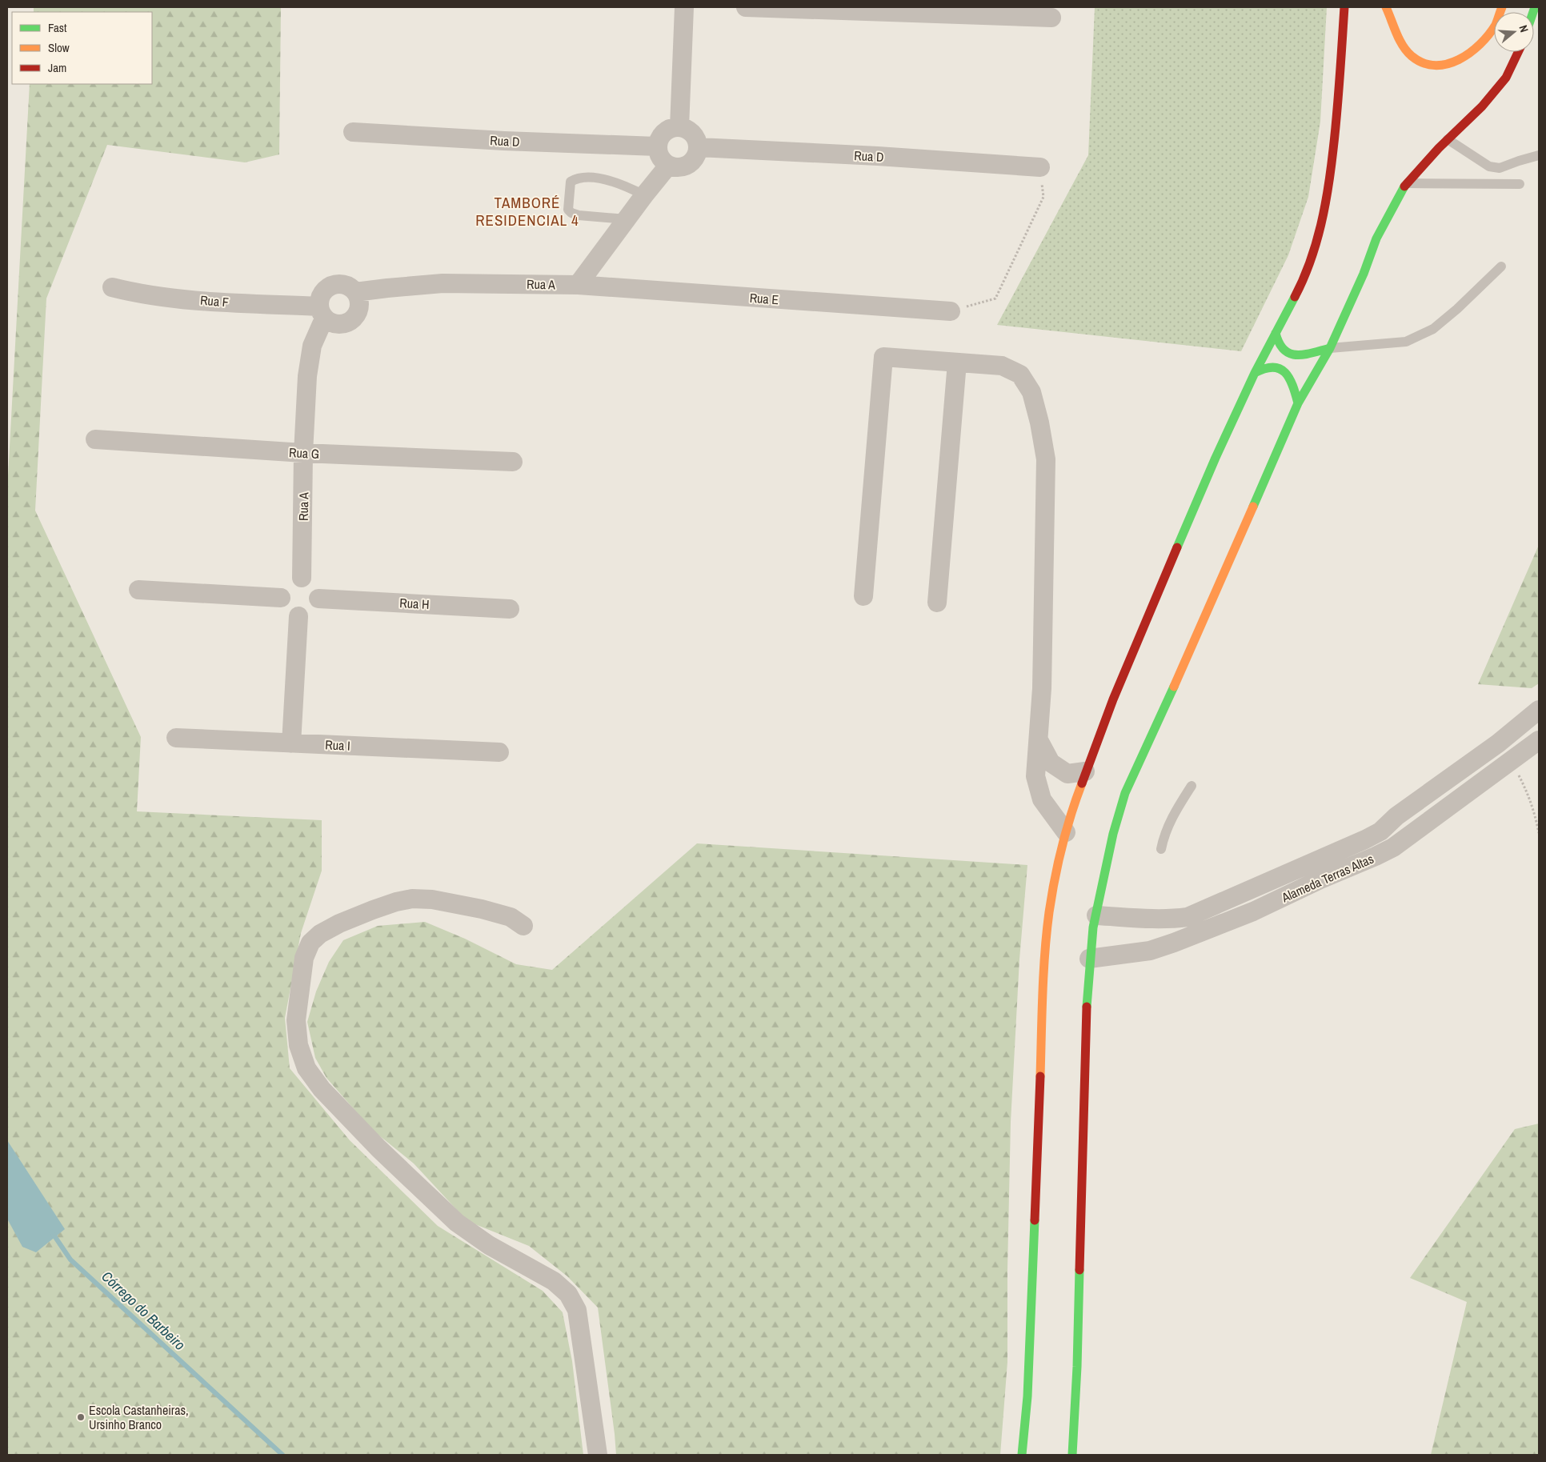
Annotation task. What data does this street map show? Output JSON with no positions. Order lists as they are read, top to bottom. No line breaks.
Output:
{"streets":{"street":["Rua D","Rua A","Rua E","Rua F","Rua G","Rua H","Rua I","Alameda Terras Altas"]},"crossings":[["Rua A","Rua E"],["Rua A","Rua F"],["Rua A","Rua G"],["Rua A","Rua H"]],"districts":["TAMBORÉ RESIDENCIAL 4"],"water":["Córrego do Barbeiro"],"places":["Escola Castanheiras, Ursinho Branco"],"legend":["Fast","Slow","Jam"],"north":"right"}
